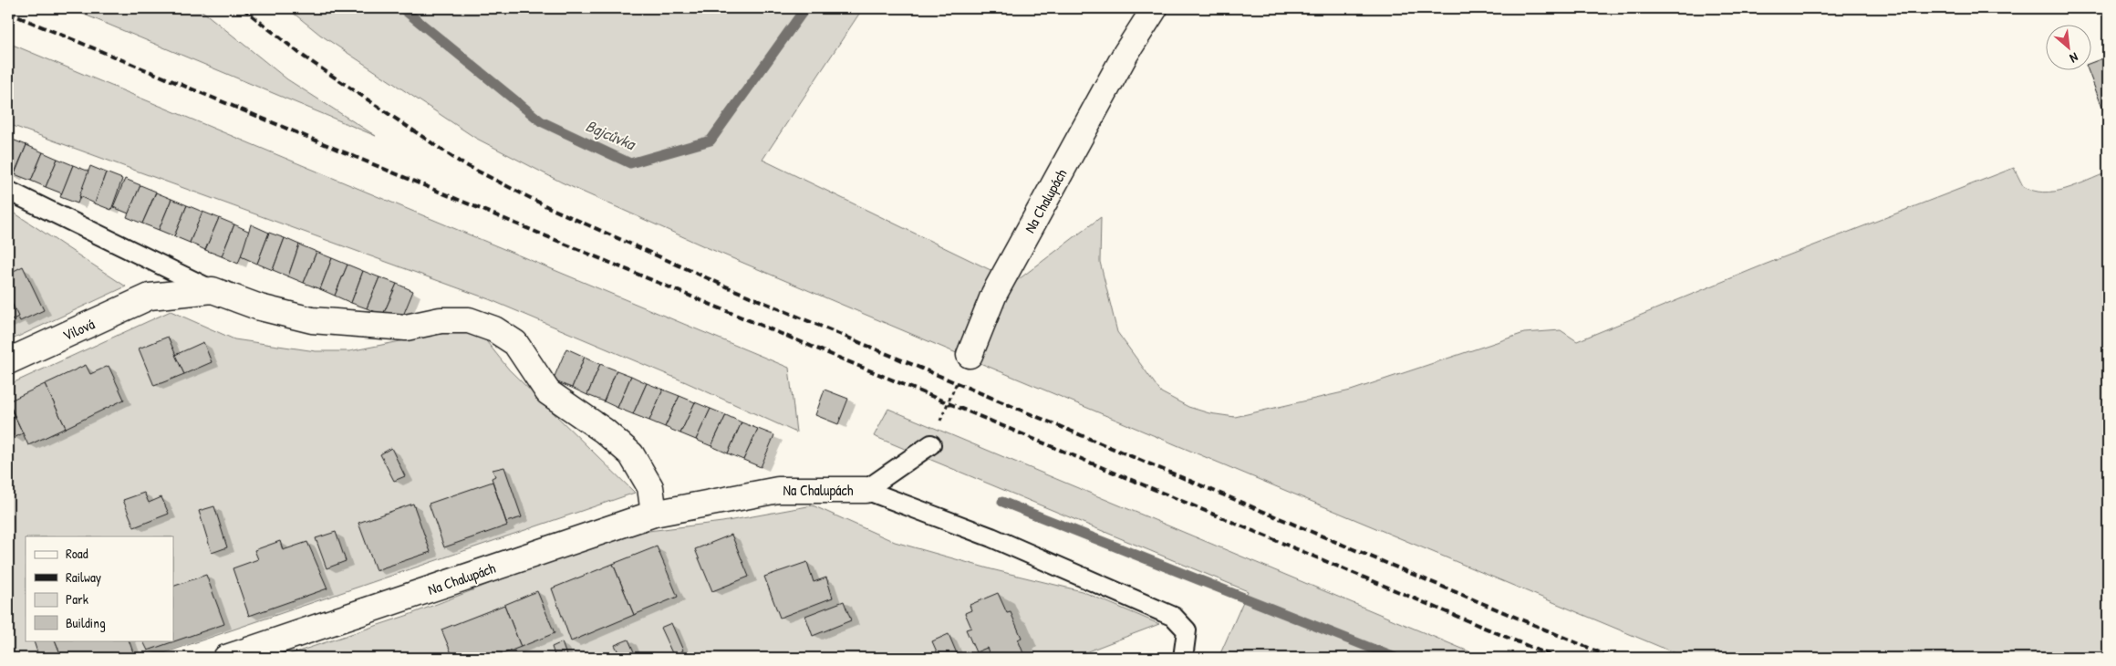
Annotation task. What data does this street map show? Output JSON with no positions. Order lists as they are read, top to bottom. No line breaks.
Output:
{"streets":{"street":["Na Chalupách","Vilová"]},"water":["Bajcůvka"],"legend":["Road","Railway","Park","Building"],"north":"bottom right"}
